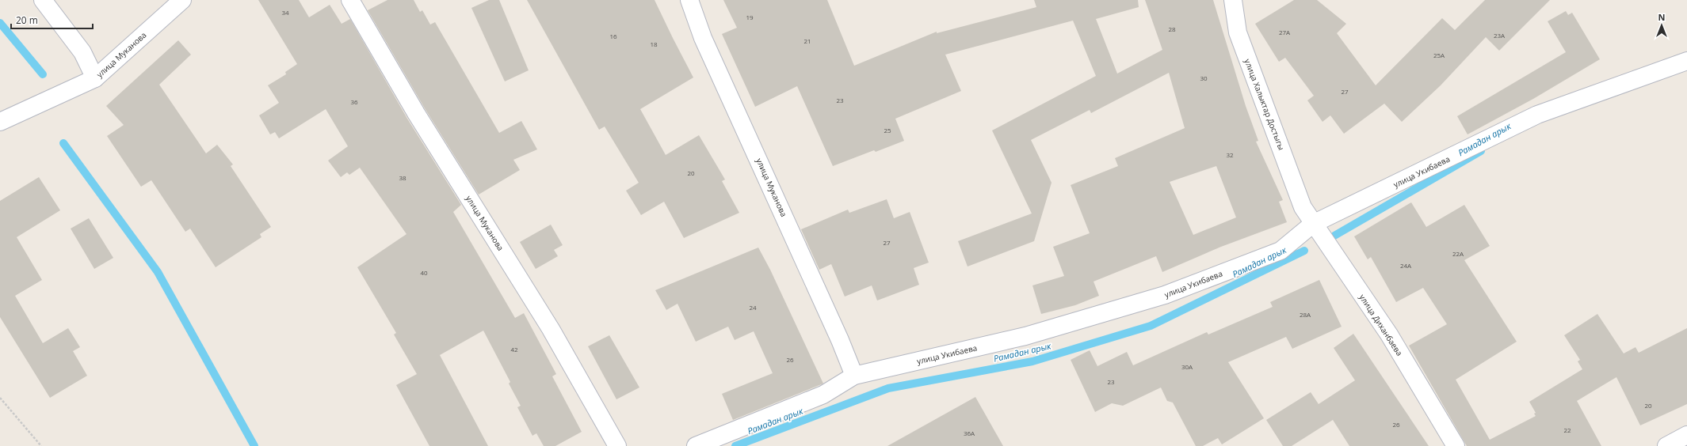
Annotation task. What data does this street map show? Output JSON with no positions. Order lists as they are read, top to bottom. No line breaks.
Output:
{"streets":{"street":["улица Муканова","улица Халыктар Достыгы","улица Укибаева","улица Диханбаева"]},"crossings":[["улица Муканова","улица Укибаева"],["улица Халыктар Достыгы","улица Диханбаева"],["улица Укибаева","улица Диханбаева"]],"water":["Рамадан арык"],"house_numbers":["34","19","28","27А","23А","16","21","18","25А","30","27","23","36","25","32","20","38","27","22А","24А","40","24","28А","42","26","30А","23","20","26","22","36А"],"scale_bar":"20 m","north":"top"}
